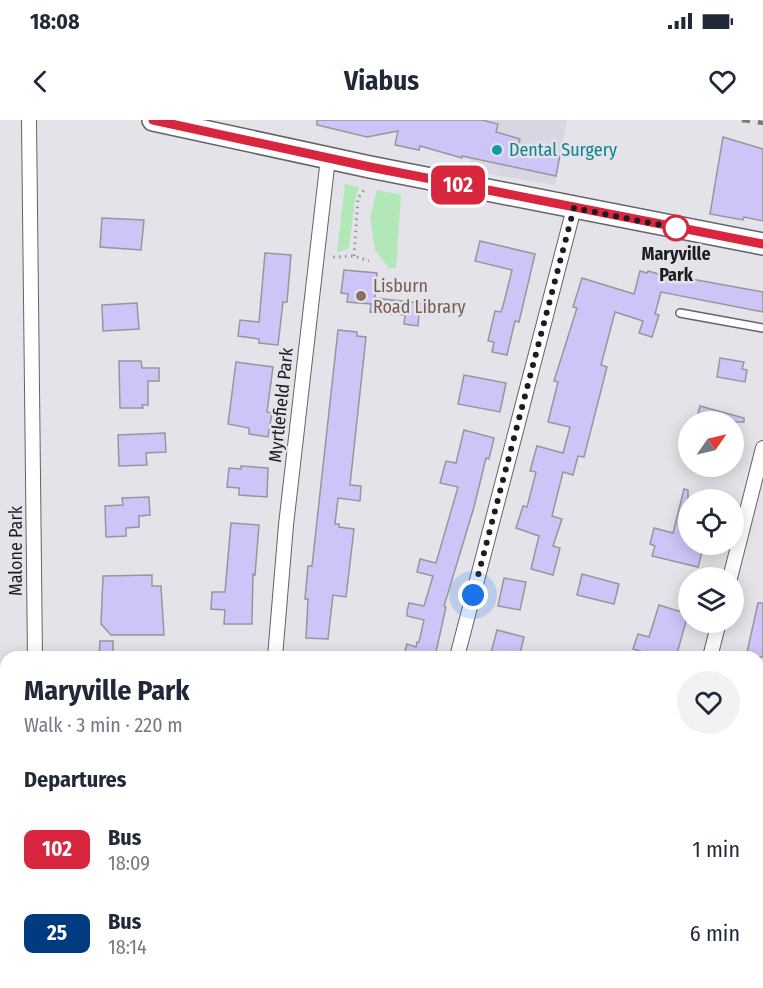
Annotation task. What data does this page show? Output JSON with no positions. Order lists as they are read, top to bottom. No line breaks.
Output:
{"streets":{"street":["Myrtlefield Park","Malone Park"]},"places":["Dental Surgery","Maryville Park","Lisburn Road Library"],"lines":["bus line 102"],"north":"top right","page":{"status":"18:08","header":"Viabus","on_map":"102","heading":[["Maryville Park","Walk · 3 min · 220 m"],"Departures"],"list":[{"mark":"102","name":"Bus","note":"18:09","value":"1 min"},{"mark":"25","name":"Bus","note":"18:14","value":"6 min"}]}}
